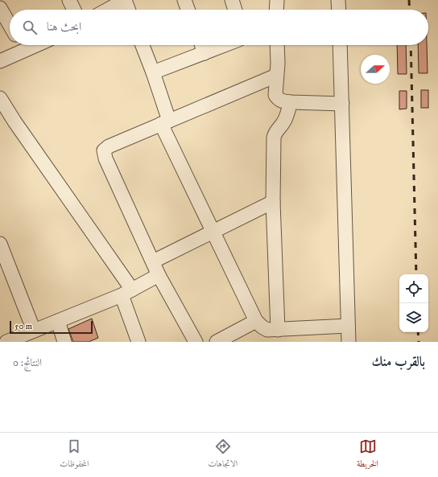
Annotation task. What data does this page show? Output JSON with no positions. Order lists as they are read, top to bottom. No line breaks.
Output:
{"scale_bar":"50 m","north":"right","page":{"search":"ابحث هنا","scale":"50 m","heading":["بالقرب منك","النتائج: 0"],"nav":["الخريطة","الاتجاهات","المحفوظات"]}}
